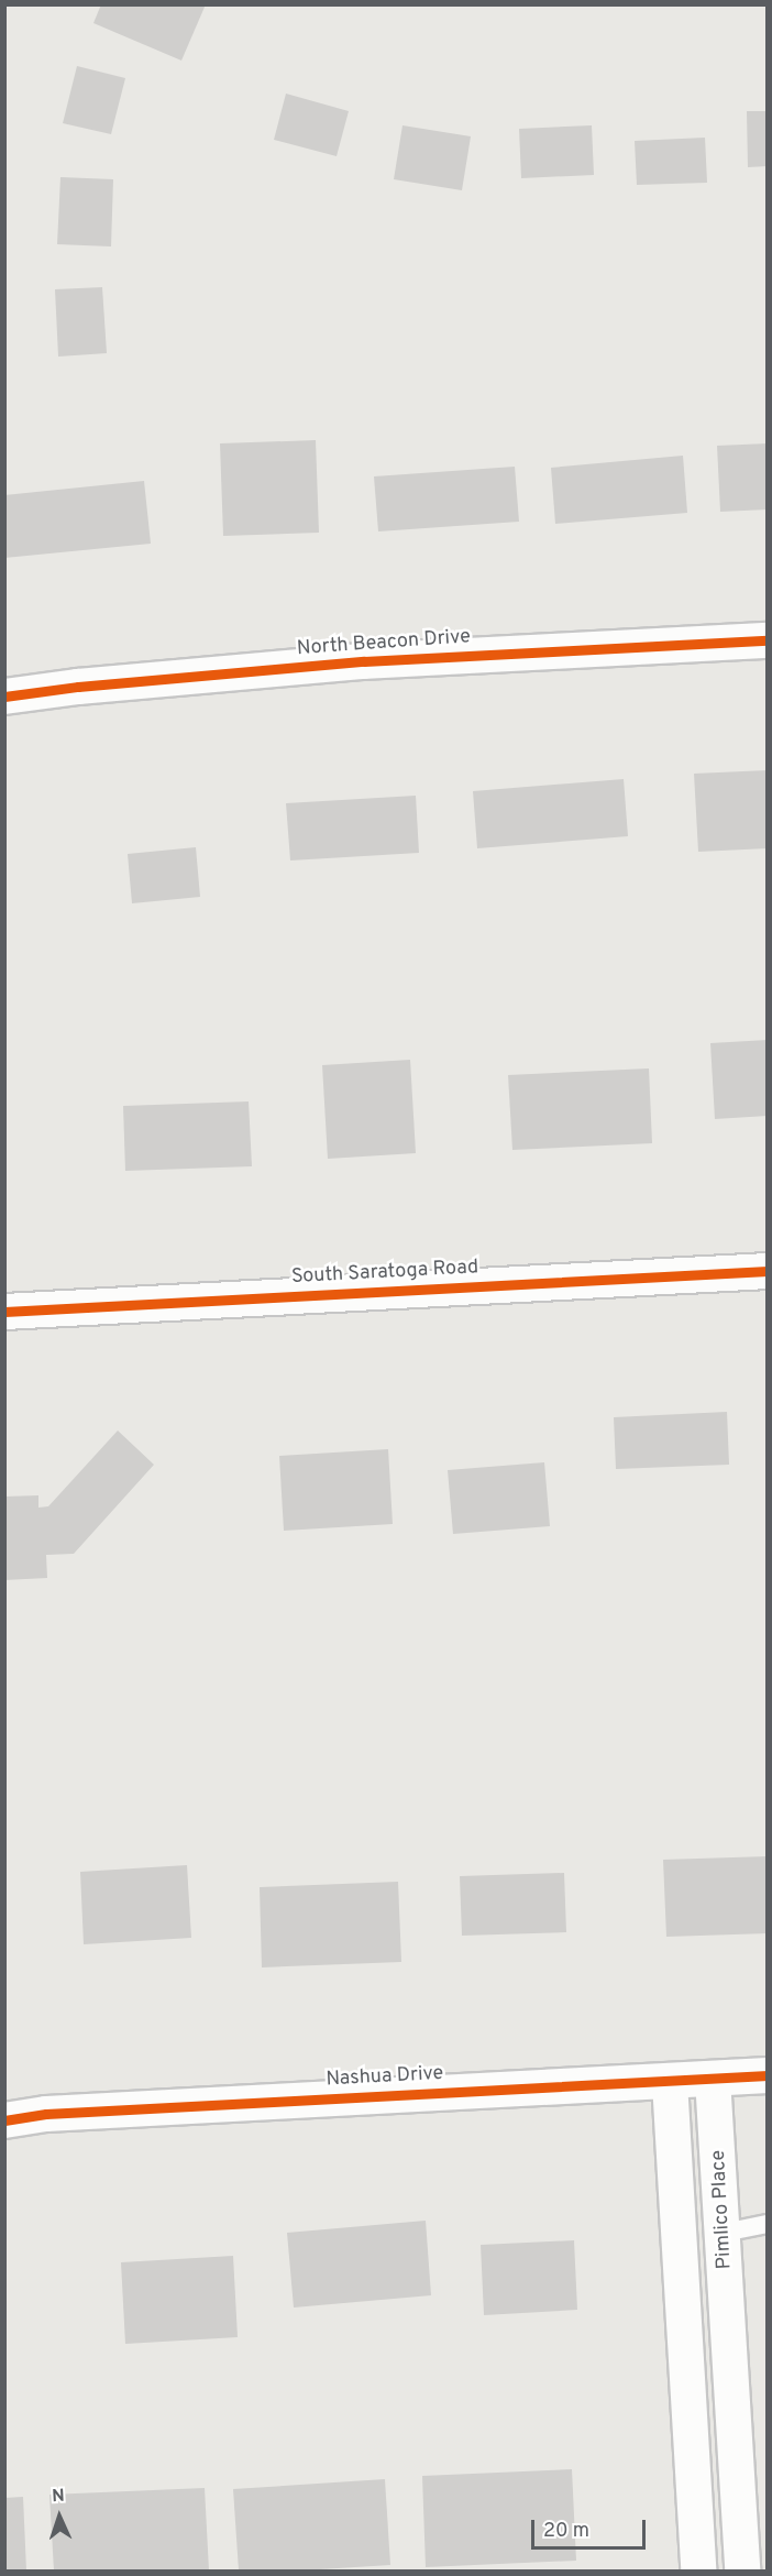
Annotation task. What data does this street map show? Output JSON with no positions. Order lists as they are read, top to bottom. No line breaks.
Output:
{"streets":{"street":["North Beacon Drive","South Saratoga Road","Nashua Drive","Pimlico Place"]},"crossings":[["Nashua Drive","Pimlico Place"]],"scale_bar":"20 m","north":"top"}
